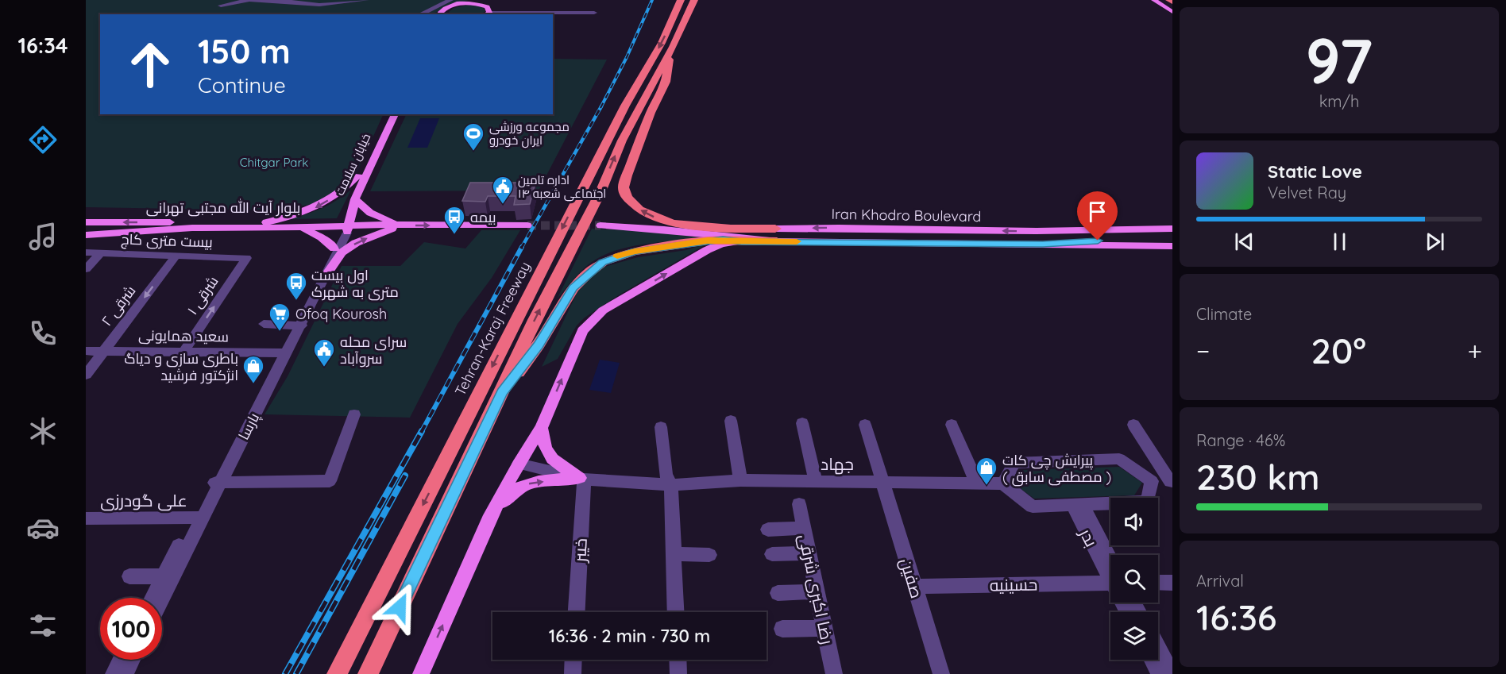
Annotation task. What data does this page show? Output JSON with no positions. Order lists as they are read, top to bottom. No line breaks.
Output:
{"streets":{"highway":["Tehran-Karaj Freeway"],"main road":["خیابان سلامت","بلوار آیت الله مجتبی تهرانی","Iran Khodro Boulevard"],"street":["بیست متری کاج","۱ شرقی","۲ شرقی","سعید همایونی","پارسا","جهاد","علی گودرزی","بدر","خیبر","صفین","حسینیه","رضا اکبری شرقی"]},"crossings":[["خیابان سلامت","بلوار آیت الله مجتبی تهرانی"],["خیابان سلامت","پارسا"],["بلوار آیت الله مجتبی تهرانی","پارسا"],["بیست متری کاج","۱ شرقی"],["بیست متری کاج","۲ شرقی"],["۱ شرقی","سعید همایونی"],["۲ شرقی","سعید همایونی"],["سعید همایونی","پارسا"],["پارسا","علی گودرزی"],["جهاد","خیبر"],["جهاد","صفین"],["صفین","حسینیه"]],"one_way":["۱ شرقی","۲ شرقی"],"parks":["Chitgar Park"],"places":{"sports":["مجموعه ورزشی ایران خودرو"],"public building":["اداره تامین اجتماعی شعبه ۱۴","سرای محله سروآباد"],"bus stop":["بیمه","اول بیست متری به شهرک"],"supermarket":["Ofoq Kourosh"],"shop":["باطری سازی و دیاگ انژکتور فرشید","پیرایش چی کات ( مصطفی سابق )"]},"page":{"tabs":"16:34","tile":[["97","km/h"],"Climate",["Range · 46%","230 km"],["Arrival","16:36"]],"turn":["150 m","Continue"],"song":["Static Love","Velvet Ray"],"heat":["−","20°","+"],"limit":"100","trip":"16:36 · 2 min · 730 m"}}
